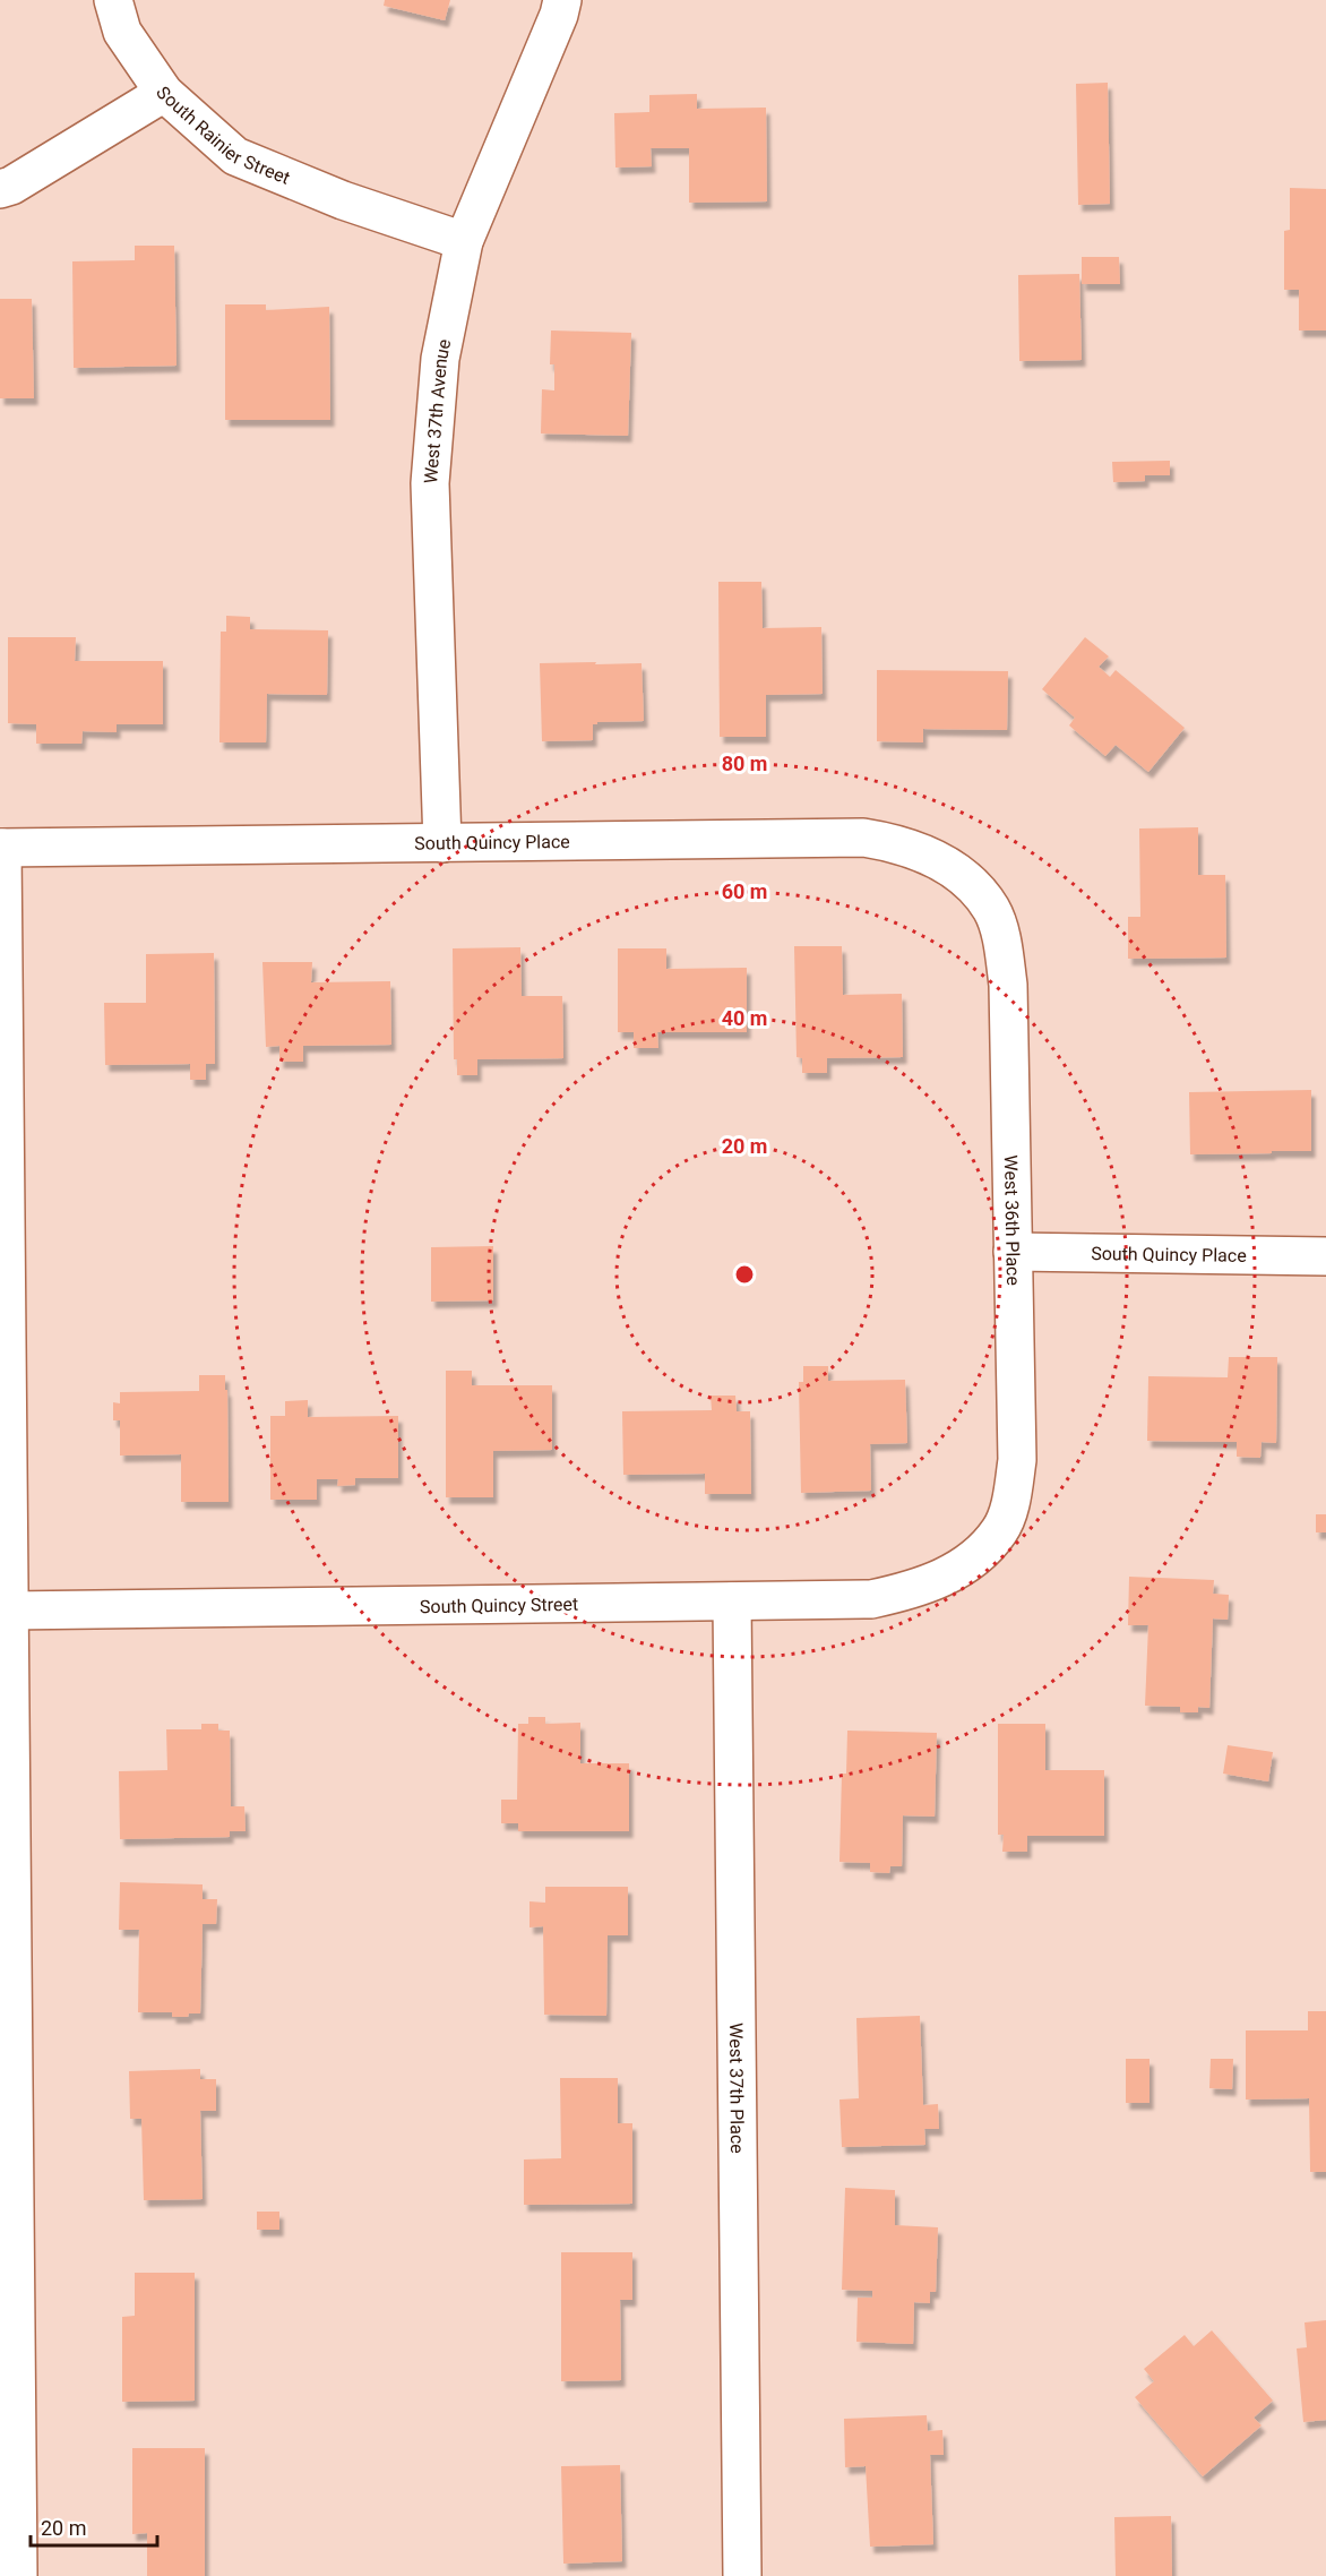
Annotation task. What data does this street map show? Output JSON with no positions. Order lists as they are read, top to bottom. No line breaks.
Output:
{"streets":{"street":["South Rainier Street","West 37th Avenue","South Quincy Place","West 36th Place","South Quincy Street","West 37th Place"]},"crossings":[["South Rainier Street","West 37th Avenue"],["West 37th Avenue","South Quincy Place"],["South Quincy Place","West 36th Place"],["West 36th Place","South Quincy Street"],["South Quincy Street","West 37th Place"]],"scale_bar":"20 m","rings":["80 m","60 m","40 m","20 m"]}
